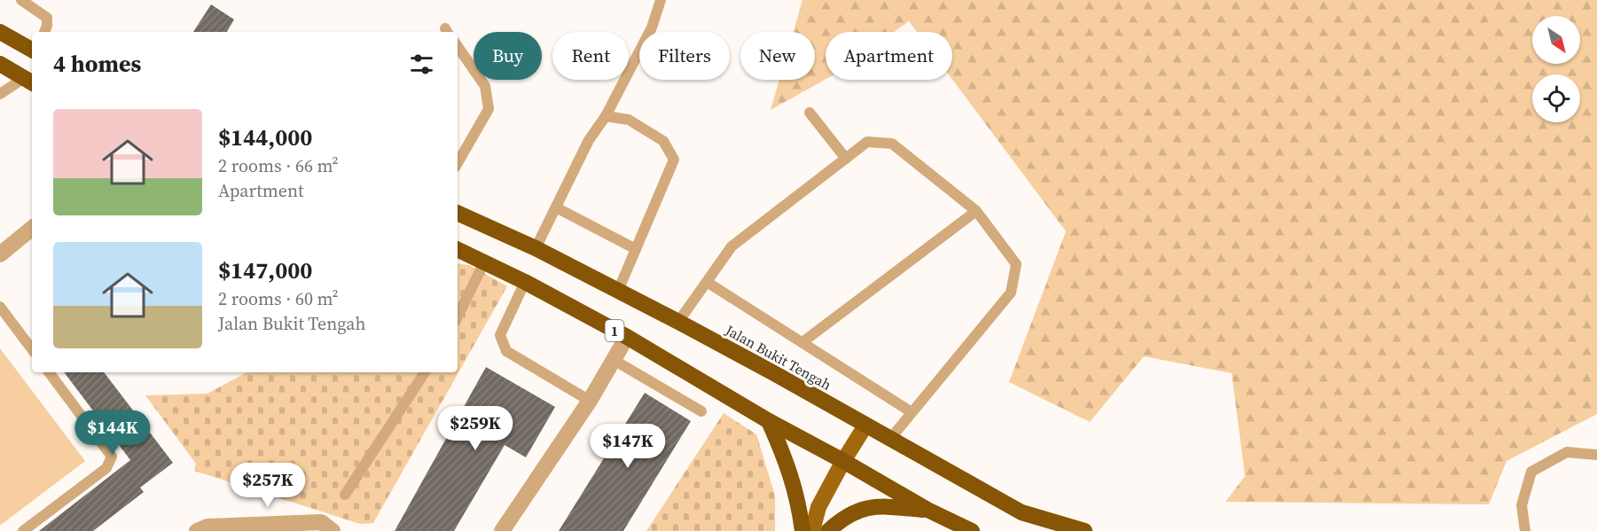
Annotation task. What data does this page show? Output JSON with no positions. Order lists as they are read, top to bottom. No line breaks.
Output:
{"streets":{"highway":["1","Jalan Bukit Tengah"]},"north":"bottom right","page":{"chip":["Buy","Rent","Filters","New","Apartment"],"heading":"4 homes","list":[{"name":"$144,000","note":"2 rooms · 66 m² · Apartment"},{"name":"$147,000","note":"2 rooms · 60 m² · Jalan Bukit Tengah"}],"price":["$259K","$144K","$147K","$257K"]}}
